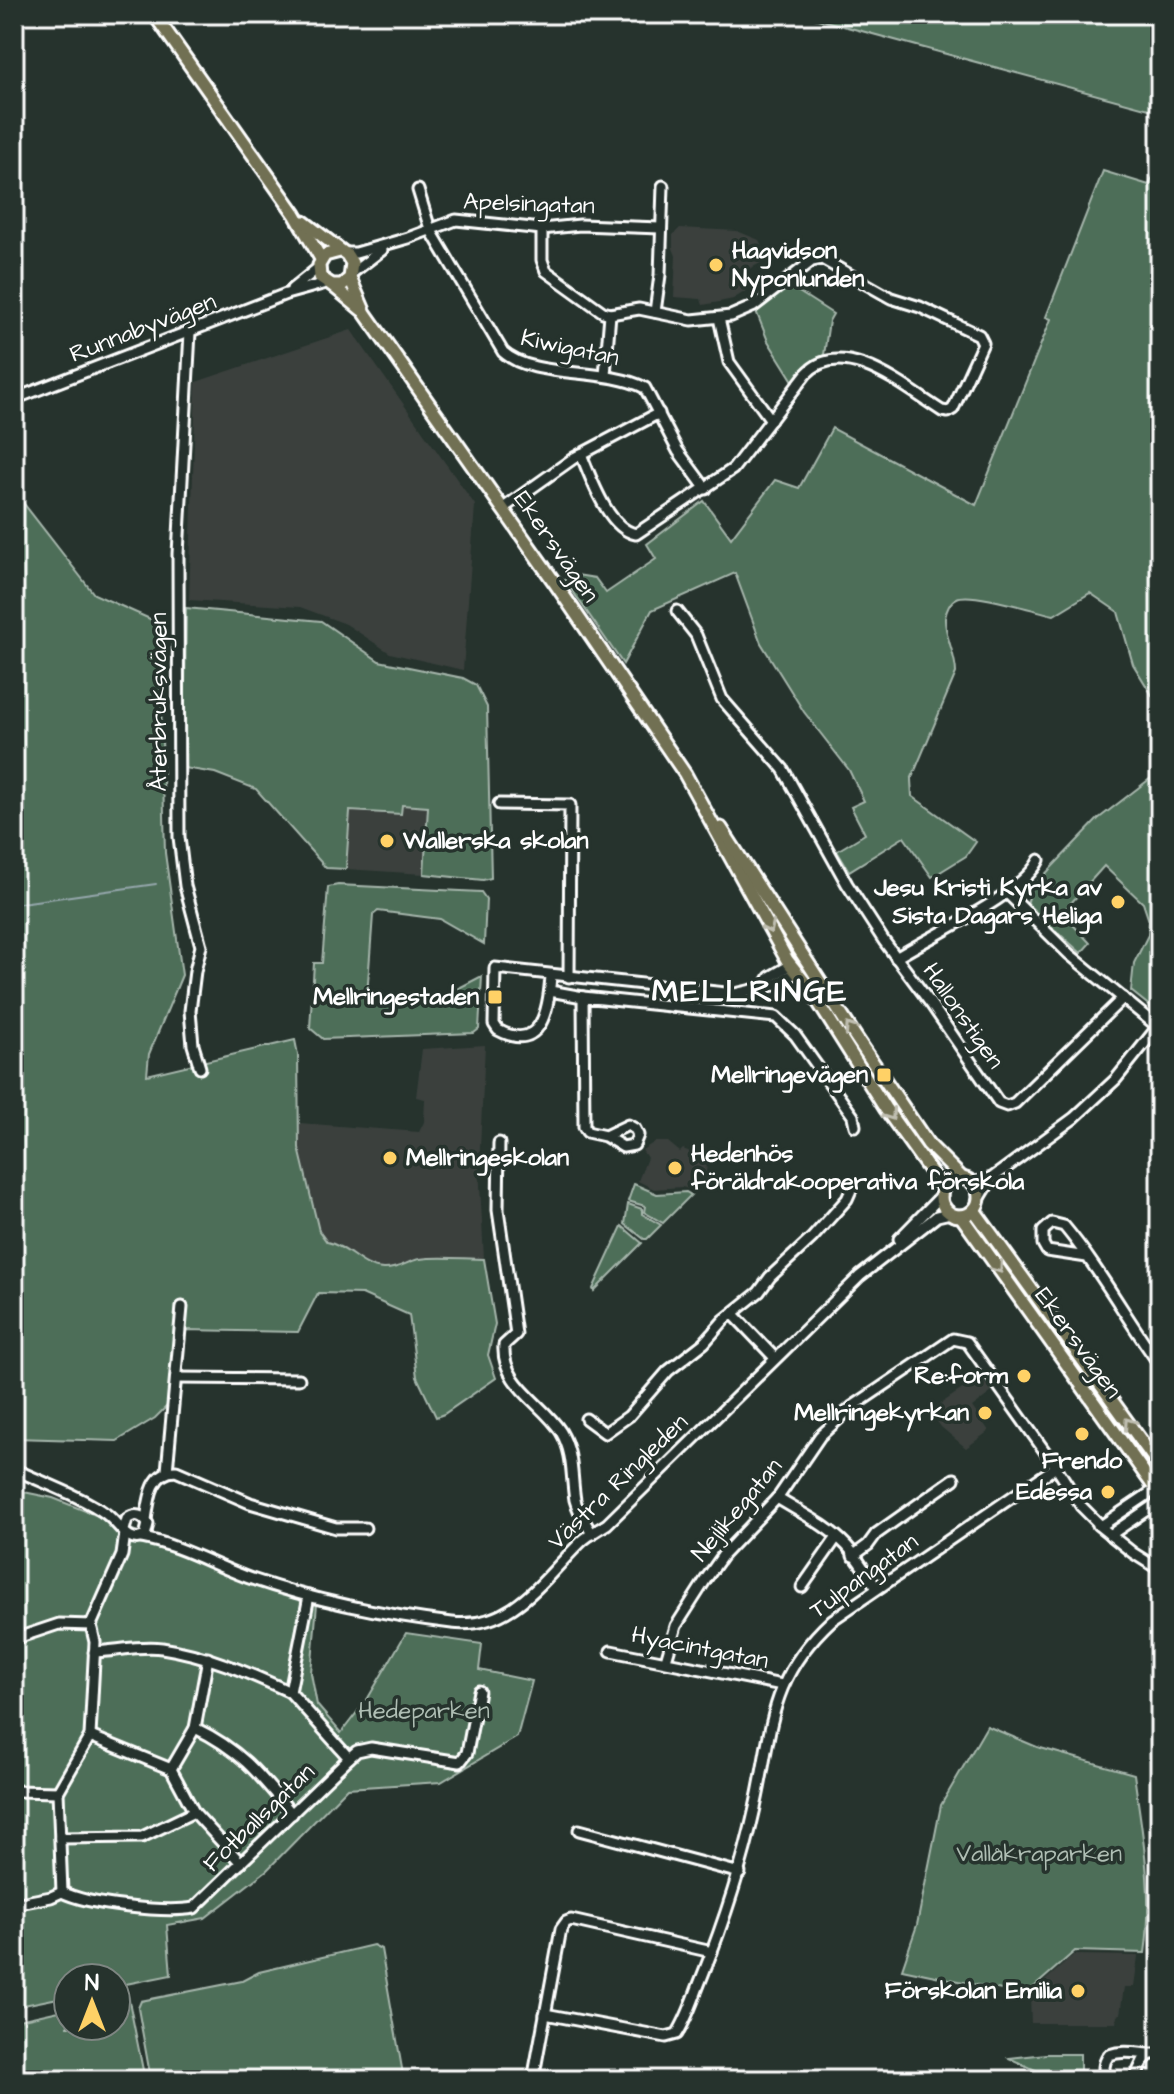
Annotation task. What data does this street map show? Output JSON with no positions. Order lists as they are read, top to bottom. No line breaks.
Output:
{"streets":{"main road":["Ekersvägen"],"street":["Apelsingatan","Runnabyvägen","Kiwigatan","Återbruksvägen","Hallonstigen","Västra Ringleden","Nejlikegatan","Tulpangatan","Hyacintgatan","Fotballsgatan"]},"crossings":[["Apelsingatan","Runnabyvägen"],["Apelsingatan","Kiwigatan"],["Apelsingatan","Ekersvägen"],["Runnabyvägen","Ekersvägen"],["Runnabyvägen","Återbruksvägen"],["Ekersvägen","Västra Ringleden"],["Nejlikegatan","Tulpangatan"],["Nejlikegatan","Hyacintgatan"],["Tulpangatan","Hyacintgatan"]],"districts":["MELLRINGE"],"parks":["Hedeparken","Vallåkraparken"],"places":{"other":["Hagvidson Nyponlunden","Wallerska skolan","Jesu Kristi Kyrka av Sista Dagars Heliga","Mellringeskolan","Hedenhös föräldrakooperativa förskola","Re:form","Mellringekyrkan","Frendo","Edessa","Förskolan Emilia"],"transit":["Mellringestaden","Mellringevägen"]},"north":"top"}
